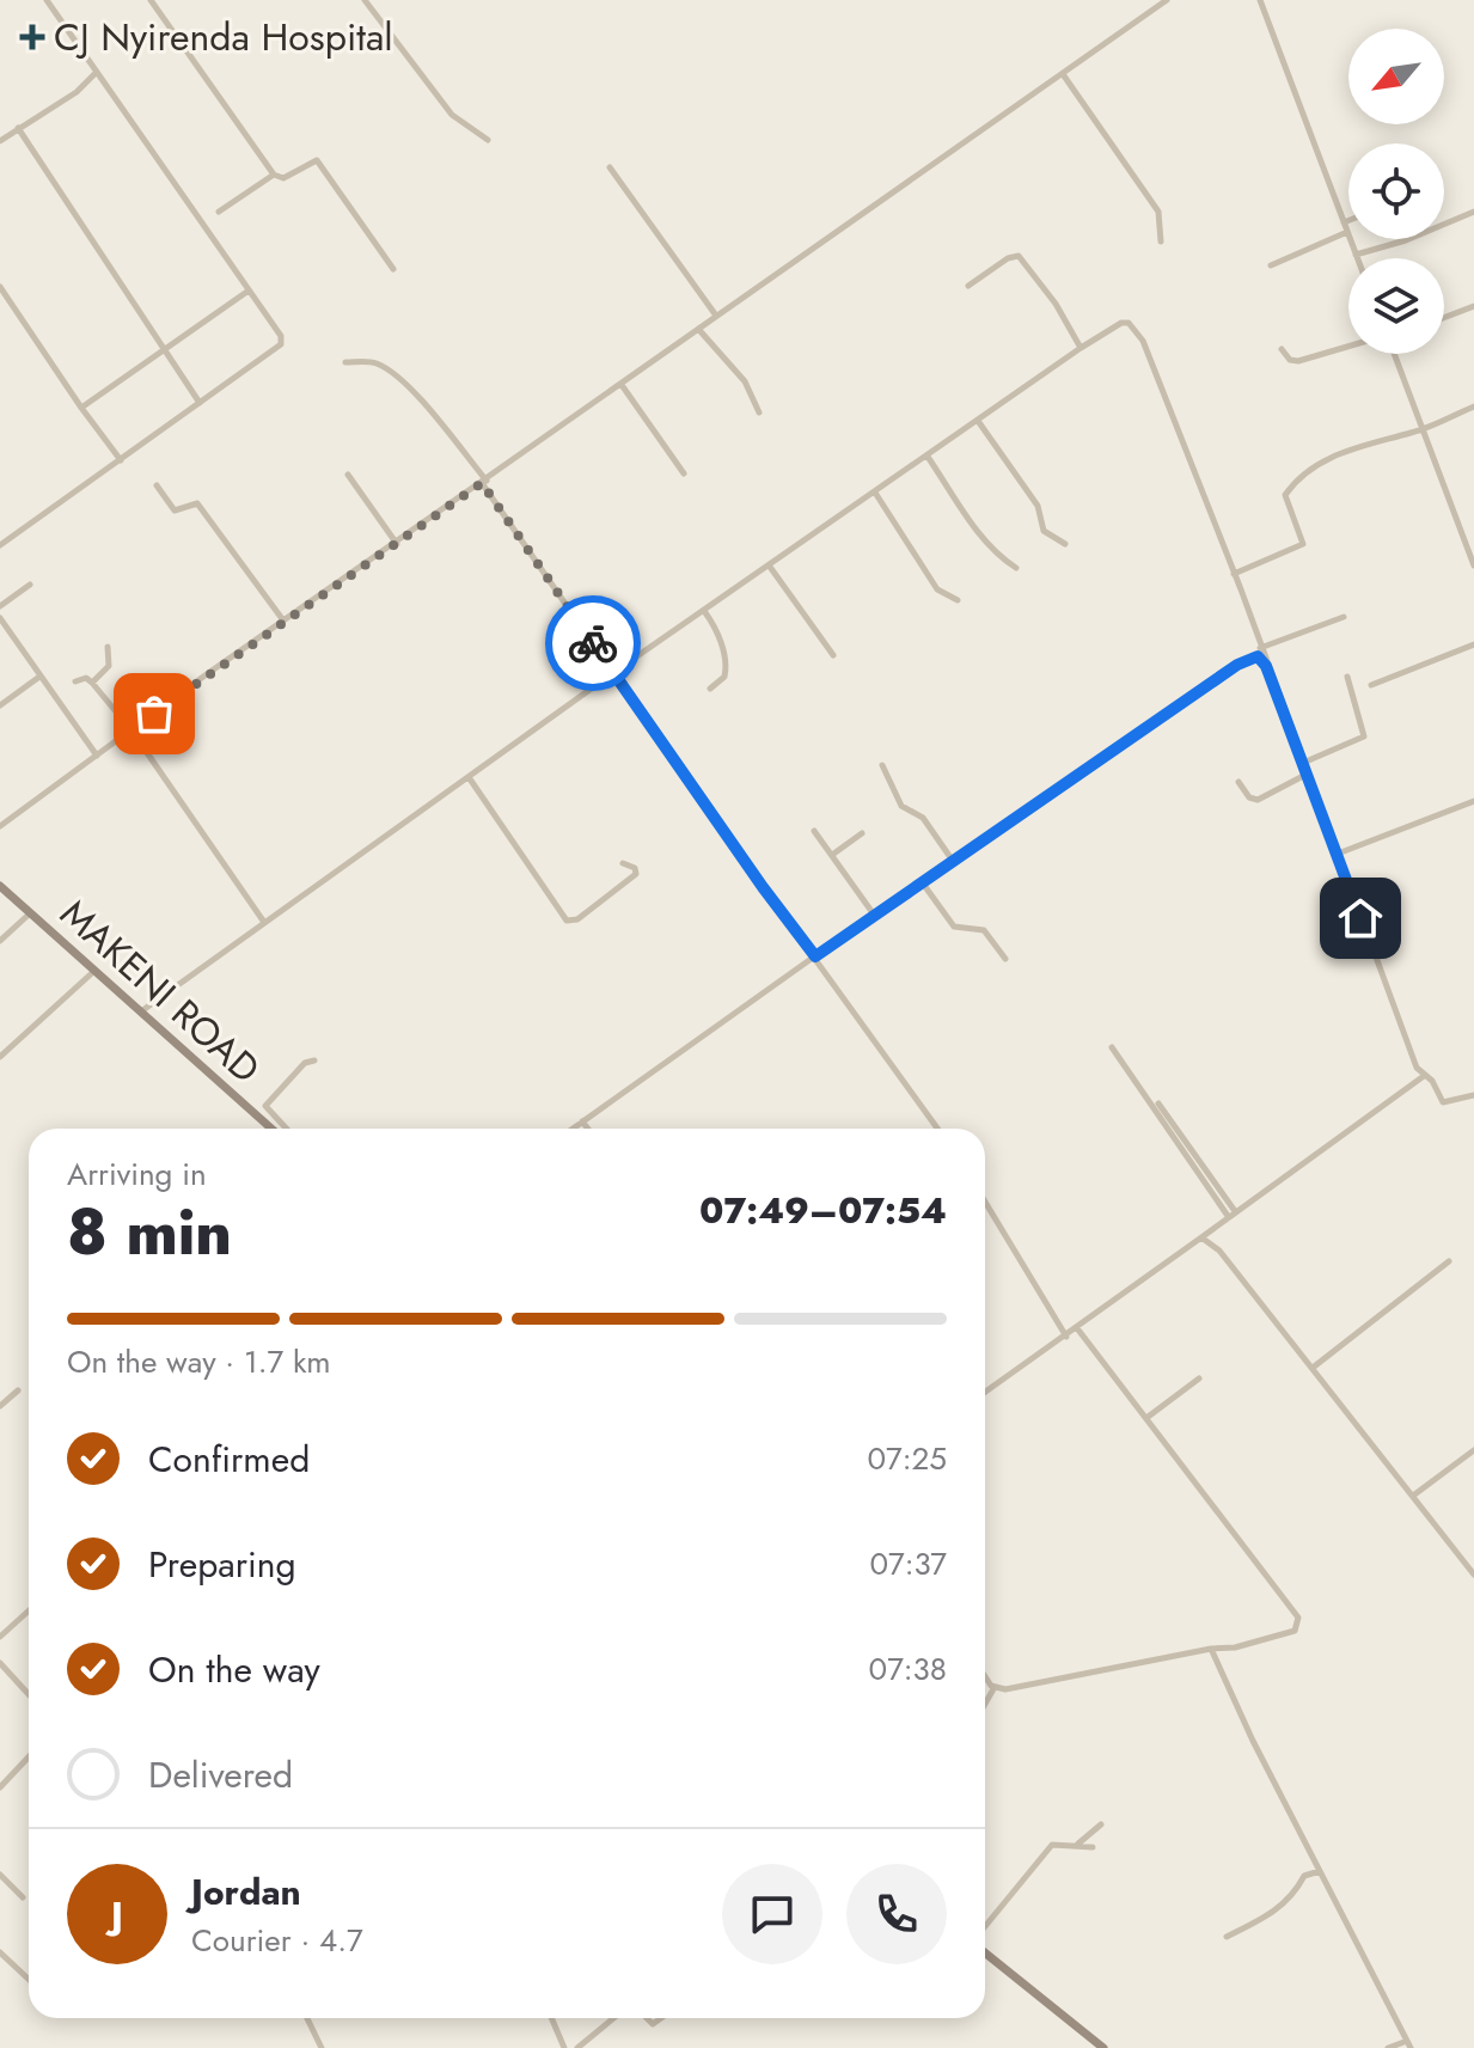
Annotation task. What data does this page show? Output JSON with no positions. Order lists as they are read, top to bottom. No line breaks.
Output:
{"streets":{"main road":["MAKENI ROAD"]},"places":{"health":["CJ Nyirenda Hospital"]},"north":"bottom left","page":{"heading":["8 min","Arriving in","07:49–07:54"],"panel":["Jordan","Courier · 4.7"],"bar":"On the way · 1.7 km","list":[["Confirmed","07:25"],["Preparing","07:37"],["On the way","07:38"],"Delivered"],"round":"J"}}
